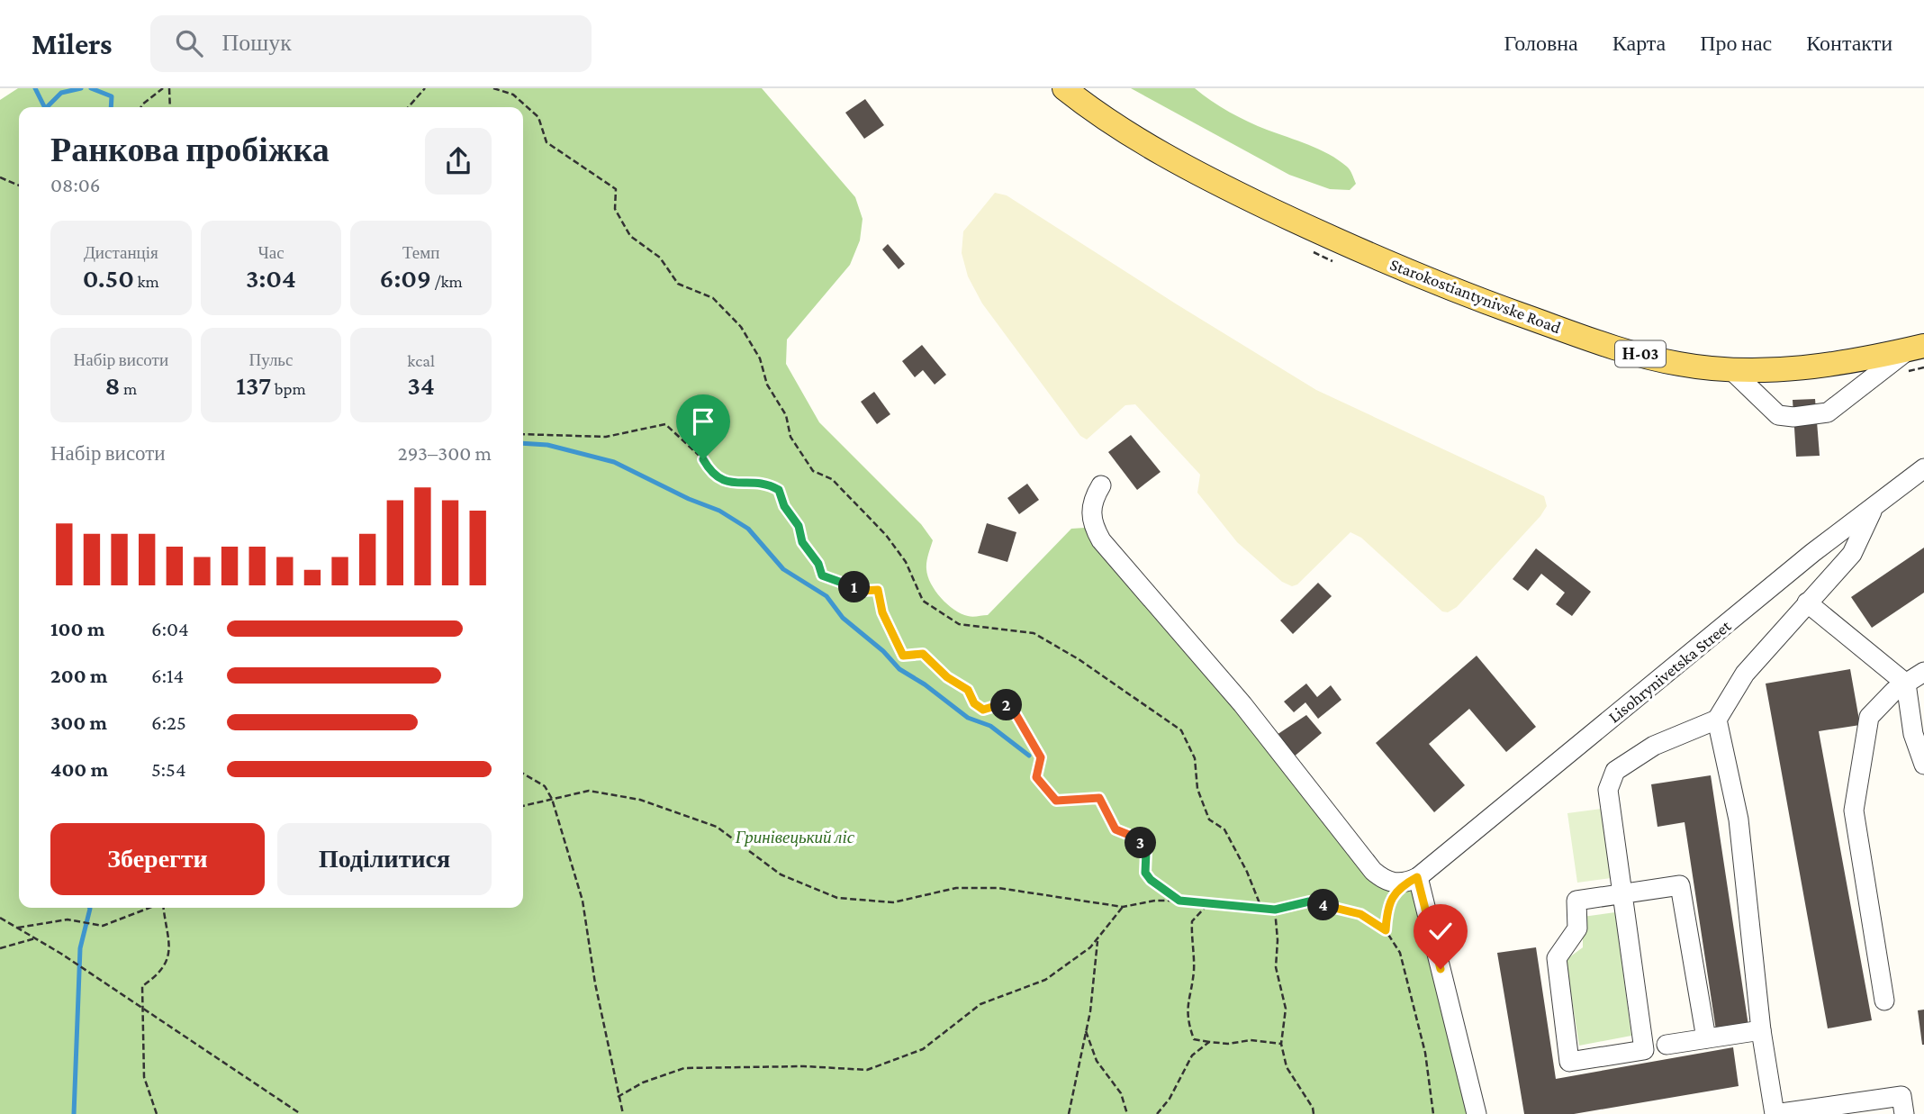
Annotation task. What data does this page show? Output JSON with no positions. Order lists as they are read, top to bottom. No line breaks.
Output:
{"streets":{"main road":["Starokostiantynivske Road","Н-03"],"street":["Lisohrynivetska Street"]},"parks":["Гринівецький ліс"],"page":{"header":"Milers","search":"Пошук","nav":["Головна","Карта","Про нас","Контакти"],"heading":["Ранкова пробіжка","08:06"],"stats":[["Дистанція","0.50 km"],["Час","3:04"],["Темп","6:09 /km"],["Набір висоти","8 m"],["Пульс","137 bpm"],["kcal","34"]],"chart":["Набір висоти","293–300 m"],"pins":["1","2","3","4"],"list":[{"name":"100 m","note":"6:04"},{"name":"200 m","note":"6:14"},{"name":"300 m","note":"6:25"},{"name":"400 m","note":"5:54"}],"buttons":["Зберегти","Поділитися"]}}
